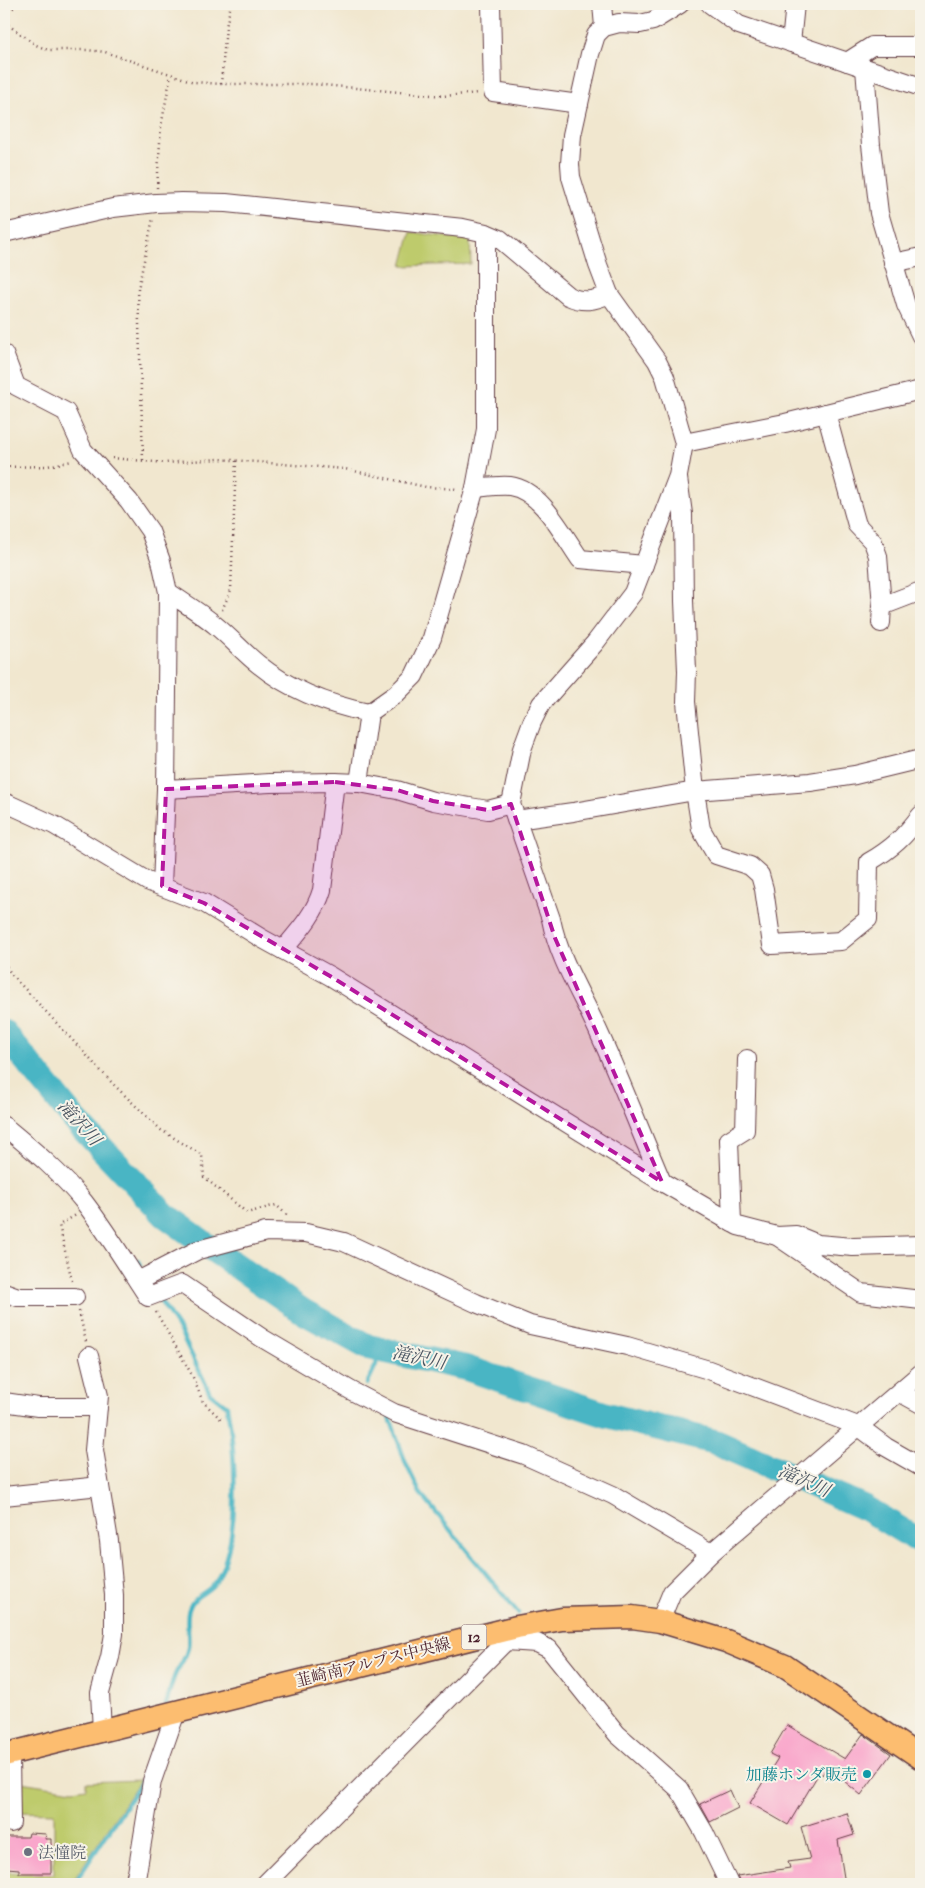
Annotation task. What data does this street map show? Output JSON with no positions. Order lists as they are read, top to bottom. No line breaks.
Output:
{"streets":{"main road":["12","韮崎南アルプス中央線"]},"water":["滝沢川"],"places":["加藤ホンダ販売","法憧院"]}
